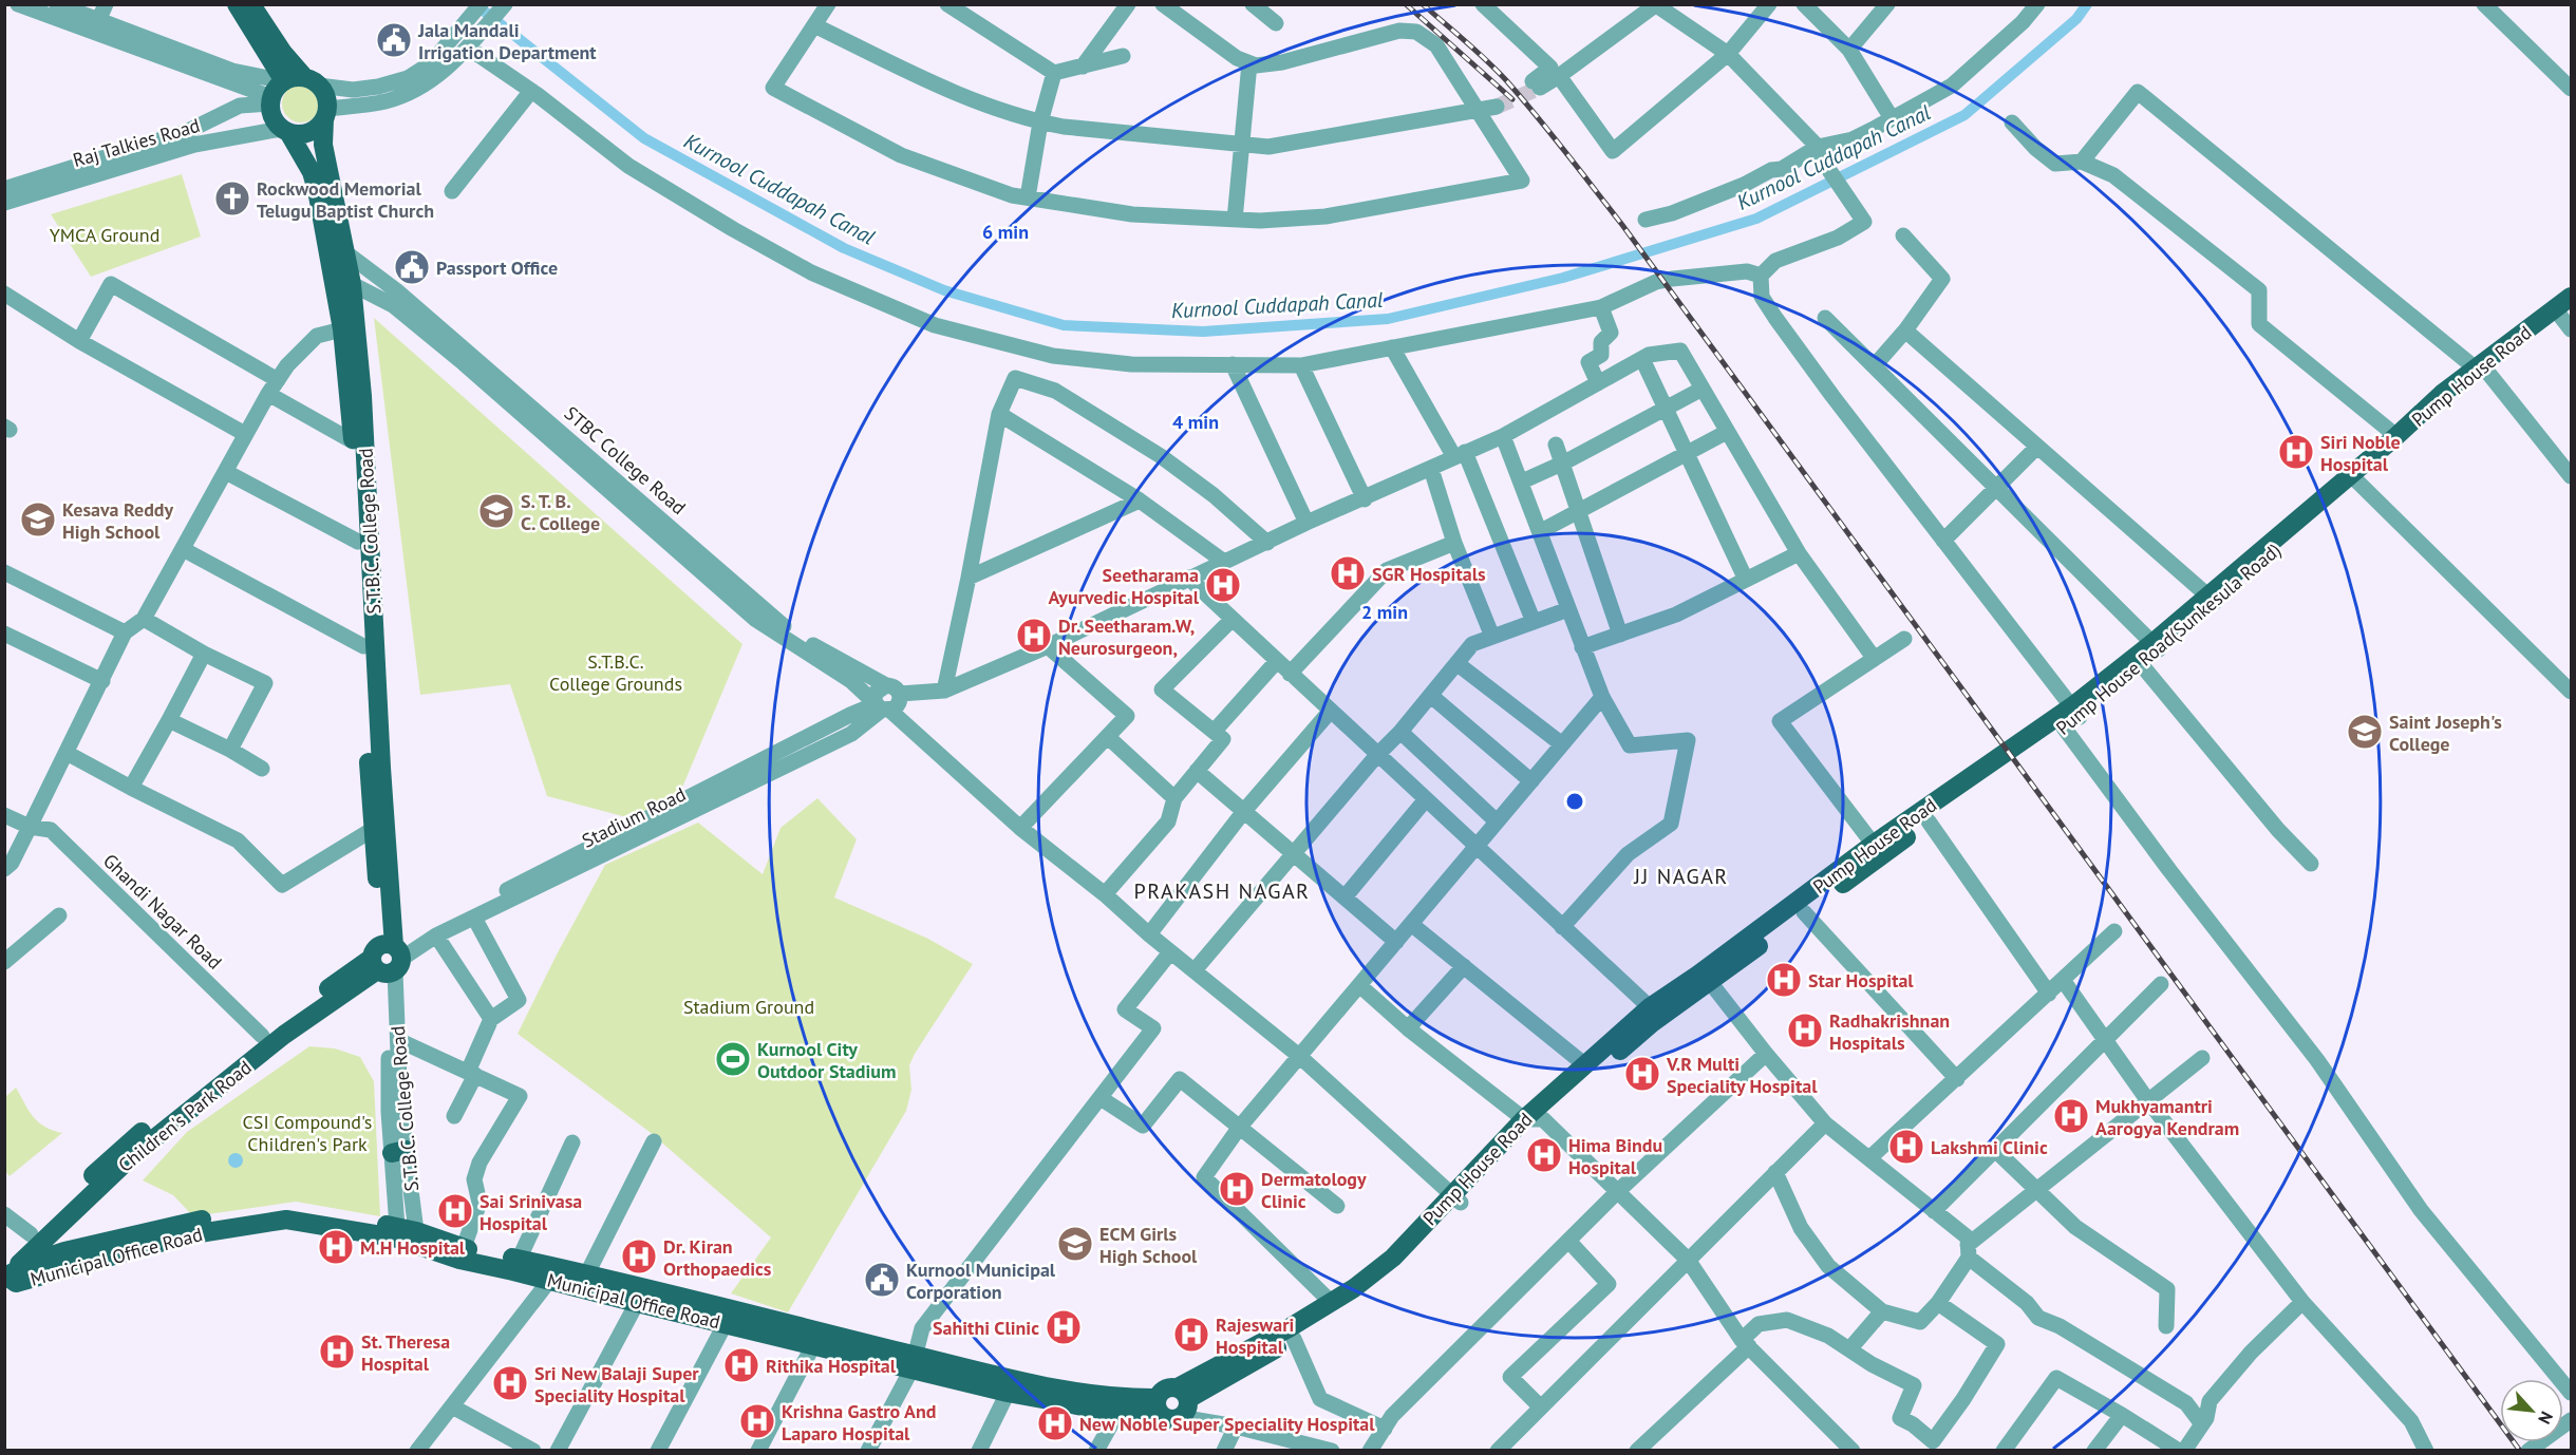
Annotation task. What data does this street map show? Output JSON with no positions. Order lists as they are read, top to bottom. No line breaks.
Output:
{"streets":{"main road":["Pump House Road","S.T.B.C. College Road","Pump House Road(Sunkesula Road)","Children's Park Road","Municipal Office Road"],"street":["Raj Talkies Road","STBC College Road","Stadium Road","Ghandi Nagar Road"]},"crossings":[["Raj Talkies Road","S.T.B.C. College Road"],["Pump House Road","STBC College Road"],["Pump House Road","Pump House Road(Sunkesula Road)"],["Pump House Road","Municipal Office Road"],["STBC College Road","S.T.B.C. College Road"],["STBC College Road","Pump House Road(Sunkesula Road)"],["STBC College Road","Stadium Road"],["S.T.B.C. College Road","Stadium Road"],["S.T.B.C. College Road","Children's Park Road"],["Pump House Road(Sunkesula Road)","Municipal Office Road"],["Stadium Road","Children's Park Road"],["Ghandi Nagar Road","Children's Park Road"],["Children's Park Road","Municipal Office Road"]],"districts":["JJ NAGAR","PRAKASH NAGAR"],"water":["Kurnool Cuddapah Canal"],"parks":["YMCA Ground","S.T.B.C. College Grounds","Stadium Ground","CSI Compound's Children's Park"],"places":{"public building":["Jala Mandali Irrigation Department","Passport Office","Kurnool Municipal Corporation"],"church":["Rockwood Memorial Telugu Baptist Church"],"hospital":["Siri Noble Hospital","SGR Hospitals","Seetharama Ayurvedic Hospital","Dr. Seetharam.W, Neurosurgeon,","Star Hospital","Radhakrishnan Hospitals","V.R Multi Speciality Hospital","Mukhyamantri Aarogya Kendram","Lakshmi Clinic","Hima Bindu Hospital","Dermatology Clinic","Sai Srinivasa Hospital","M.H Hospital","Dr. Kiran Orthopaedics","Sahithi Clinic","Rajeswari Hospital","St. Theresa Hospital","Rithika Hospital","Sri New Balaji Super Speciality Hospital","Krishna Gastro And Laparo Hospital","New Noble Super Speciality Hospital"],"school or university":["S. T. B. C. College","Kesava Reddy High School","Saint Joseph's College","ECM Girls High School"],"sports":["Kurnool City Outdoor Stadium"]},"north":"bottom right","rings":["6 min","4 min","2 min"]}
